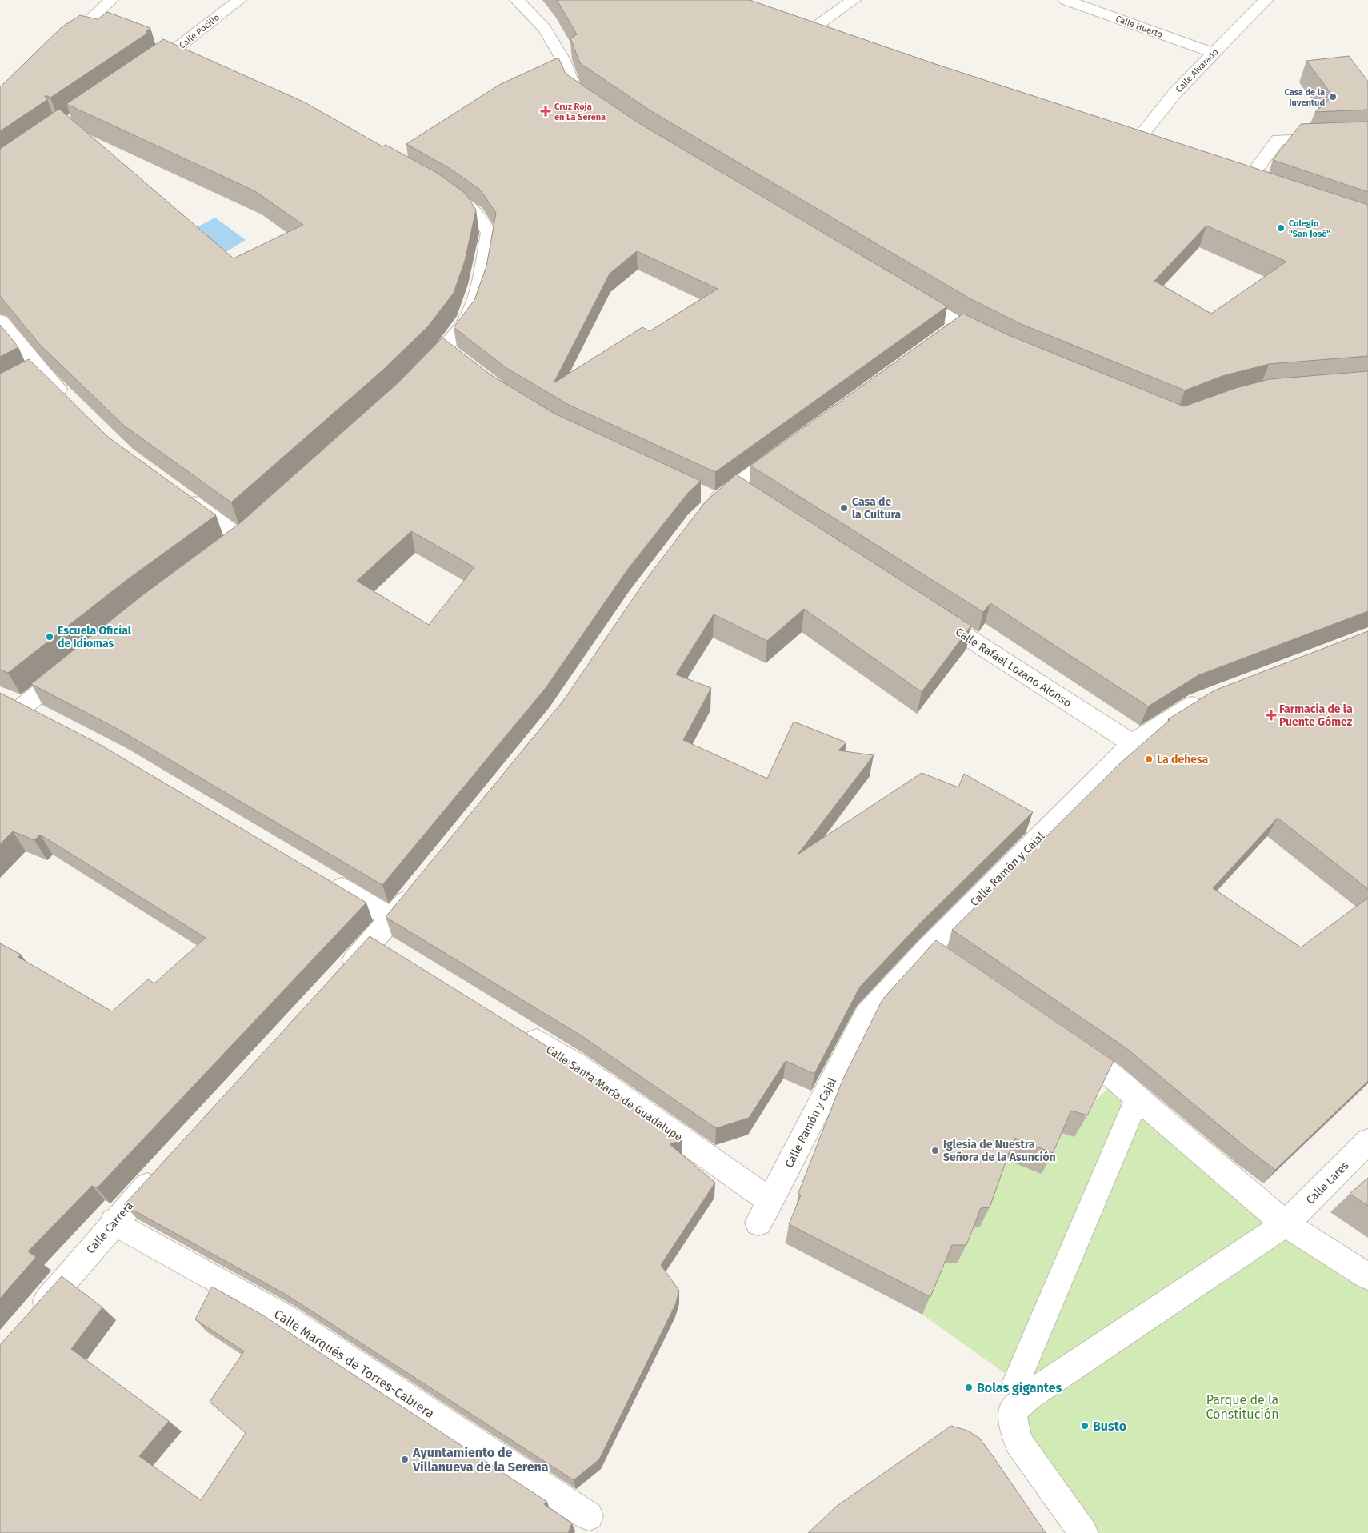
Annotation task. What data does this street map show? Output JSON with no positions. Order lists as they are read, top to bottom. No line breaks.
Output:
{"streets":{"street":["Calle Huerto","Calle Pocillo","Calle Alvarado","Calle Rafael Lozano Alonso","Calle Ramón y Cajal","Calle Santa María de Guadalupe","Calle Lares","Calle Carrera","Calle Marqués de Torres-Cabrera"]},"crossings":[["Calle Huerto","Calle Alvarado"],["Calle Rafael Lozano Alonso","Calle Ramón y Cajal"],["Calle Ramón y Cajal","Calle Santa María de Guadalupe"],["Calle Carrera","Calle Marqués de Torres-Cabrera"]],"parks":["Parque de la Constitución"],"places":{"other":["Casa de la Juventud","Colegio \"San José\"","Casa de la Cultura","Escuela Oficial de Idiomas","La dehesa","Iglesia de Nuestra Señora de la Asunción","Bolas gigantes","Busto","Ayuntamiento de Villanueva de la Serena"],"health":["Cruz Roja en La Serena","Farmacia de la Puente Gómez"]}}
